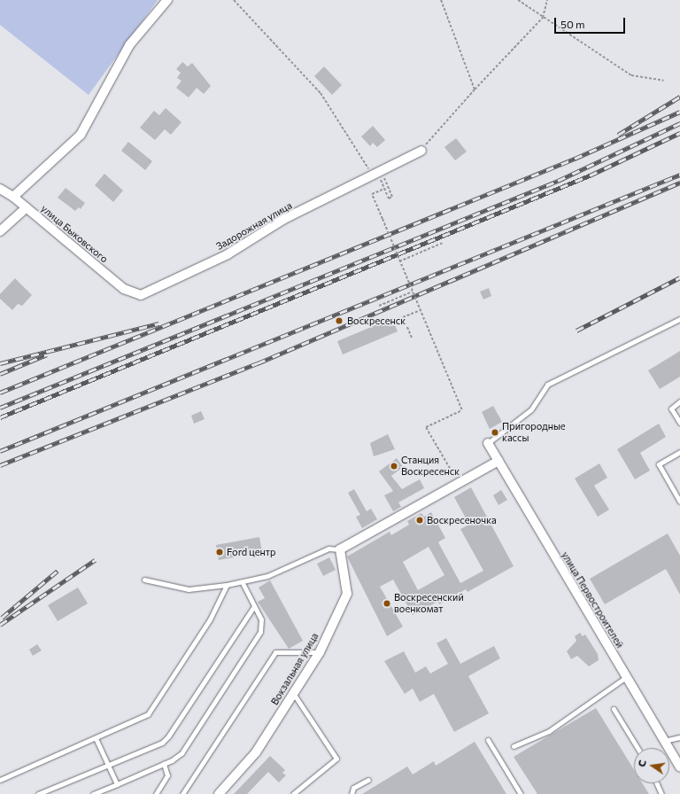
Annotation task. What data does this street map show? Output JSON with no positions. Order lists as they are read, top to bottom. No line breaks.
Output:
{"streets":{"street":["Задорожная улица","улица Быковского","улица Первостроителей","Вокзальная улица"]},"crossings":[["Задорожная улица","улица Быковского"]],"places":["Воскресенск","Пригородные кассы","Станция Воскресенск","Воскресеночка","Ford центр","Воскресенский военкомат"],"scale_bar":"50 m","north":"left"}
